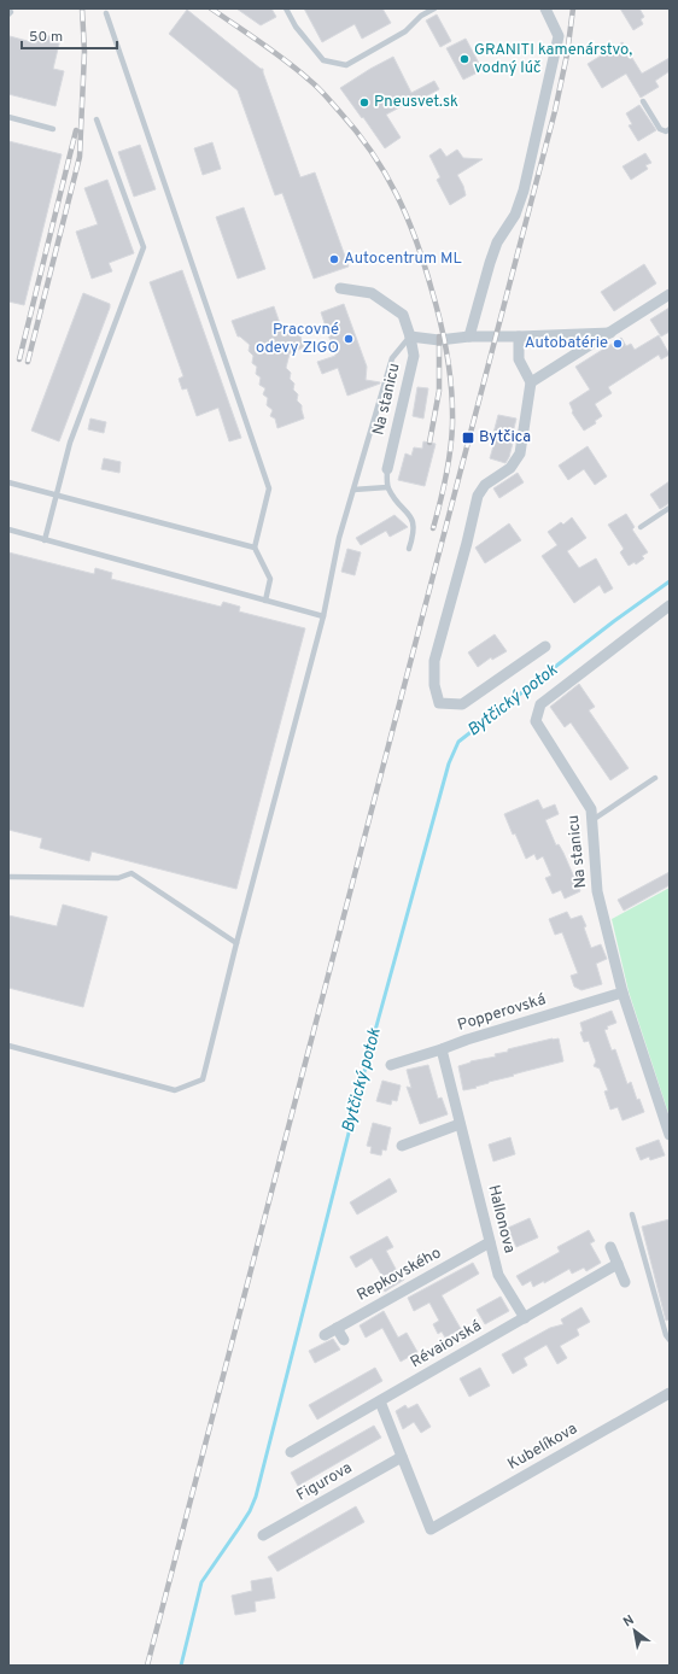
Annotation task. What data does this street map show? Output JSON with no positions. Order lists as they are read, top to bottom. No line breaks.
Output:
{"streets":{"street":["Na stanicu","Popperovská","Hallonova","Repkovského","Révaiovská","Kubelíkova","Figurova"]},"crossings":[["Na stanicu","Popperovská"],["Popperovská","Hallonova"],["Hallonova","Repkovského"],["Hallonova","Révaiovská"],["Kubelíkova","Figurova"]],"water":["Bytčický potok"],"places":{"other":["GRANITI kamenárstvo, vodný lúč","Pneusvet.sk","Autocentrum ML","Pracovné odevy ZIGO","Autobatérie"],"transit":["Bytčica"]},"scale_bar":"50 m","north":"top left"}
